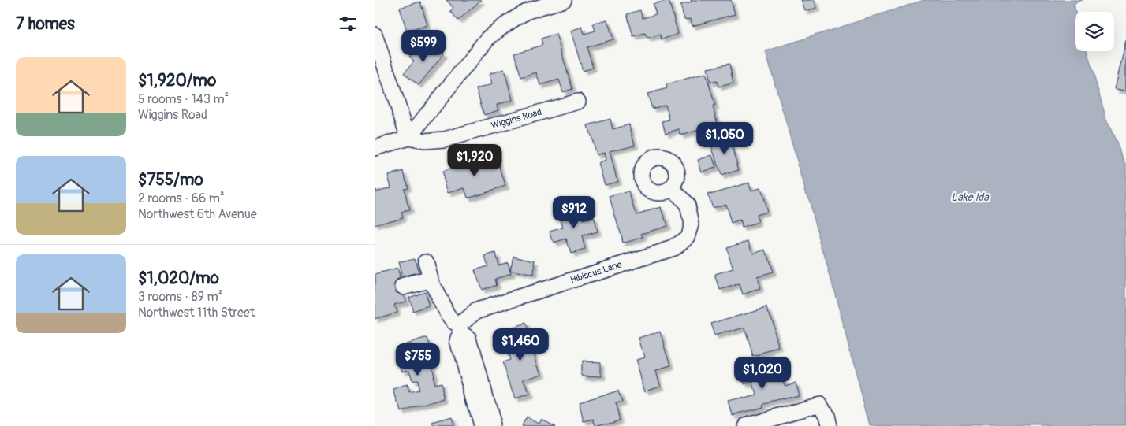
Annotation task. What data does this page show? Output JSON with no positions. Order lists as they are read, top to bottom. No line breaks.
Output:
{"streets":{"street":["Wiggins Road","Hibiscus Lane"]},"water":["Lake Ida"],"page":{"heading":"7 homes","price":["$599","$1,050","$1,920","$912","$1,460","$755","$1,020"],"list":[{"name":"$1,920/mo","note":"5 rooms · 143 m² · Wiggins Road"},{"name":"$755/mo","note":"2 rooms · 66 m² · Northwest 6th Avenue"},{"name":"$1,020/mo","note":"3 rooms · 89 m² · Northwest 11th Street"}]}}
